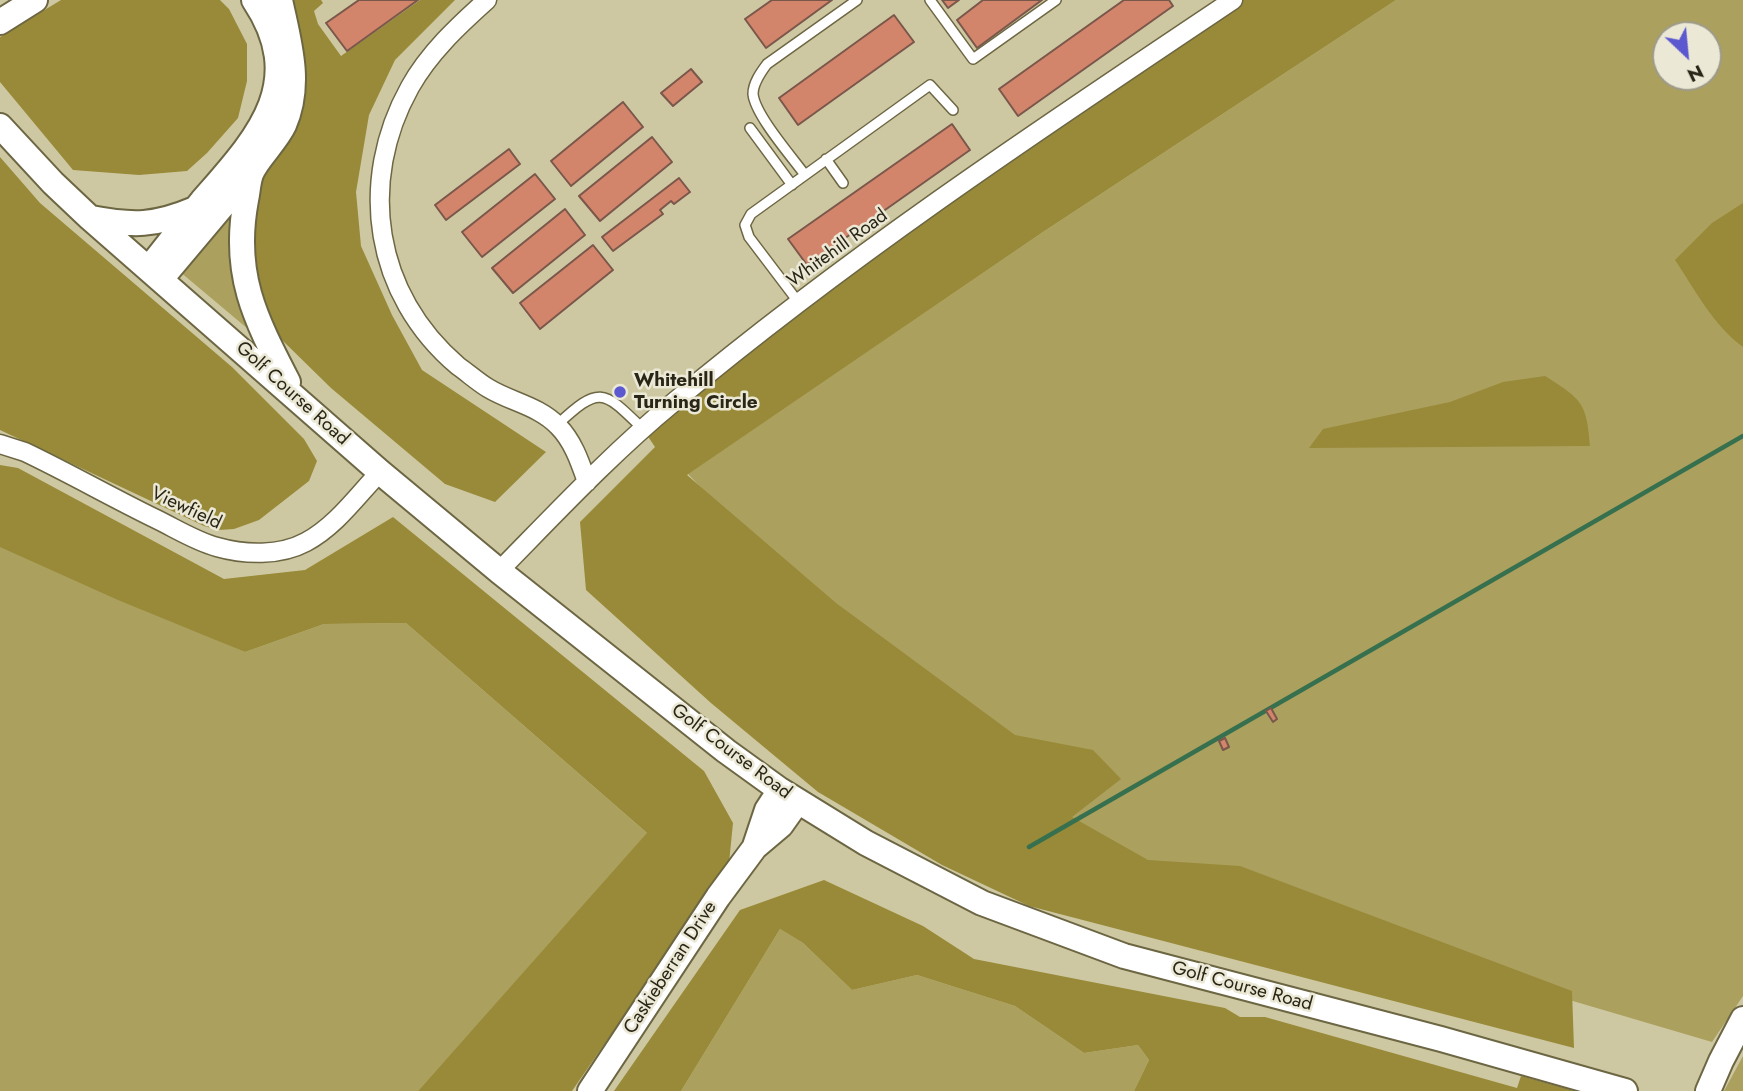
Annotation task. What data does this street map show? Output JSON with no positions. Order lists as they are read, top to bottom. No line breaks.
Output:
{"streets":{"street":["Whitehill Road","Golf Course Road","Viewfield","Caskieberran Drive"]},"crossings":[["Whitehill Road","Golf Course Road"],["Golf Course Road","Viewfield"],["Golf Course Road","Caskieberran Drive"]],"places":["Whitehill Turning Circle"],"north":"bottom right"}
